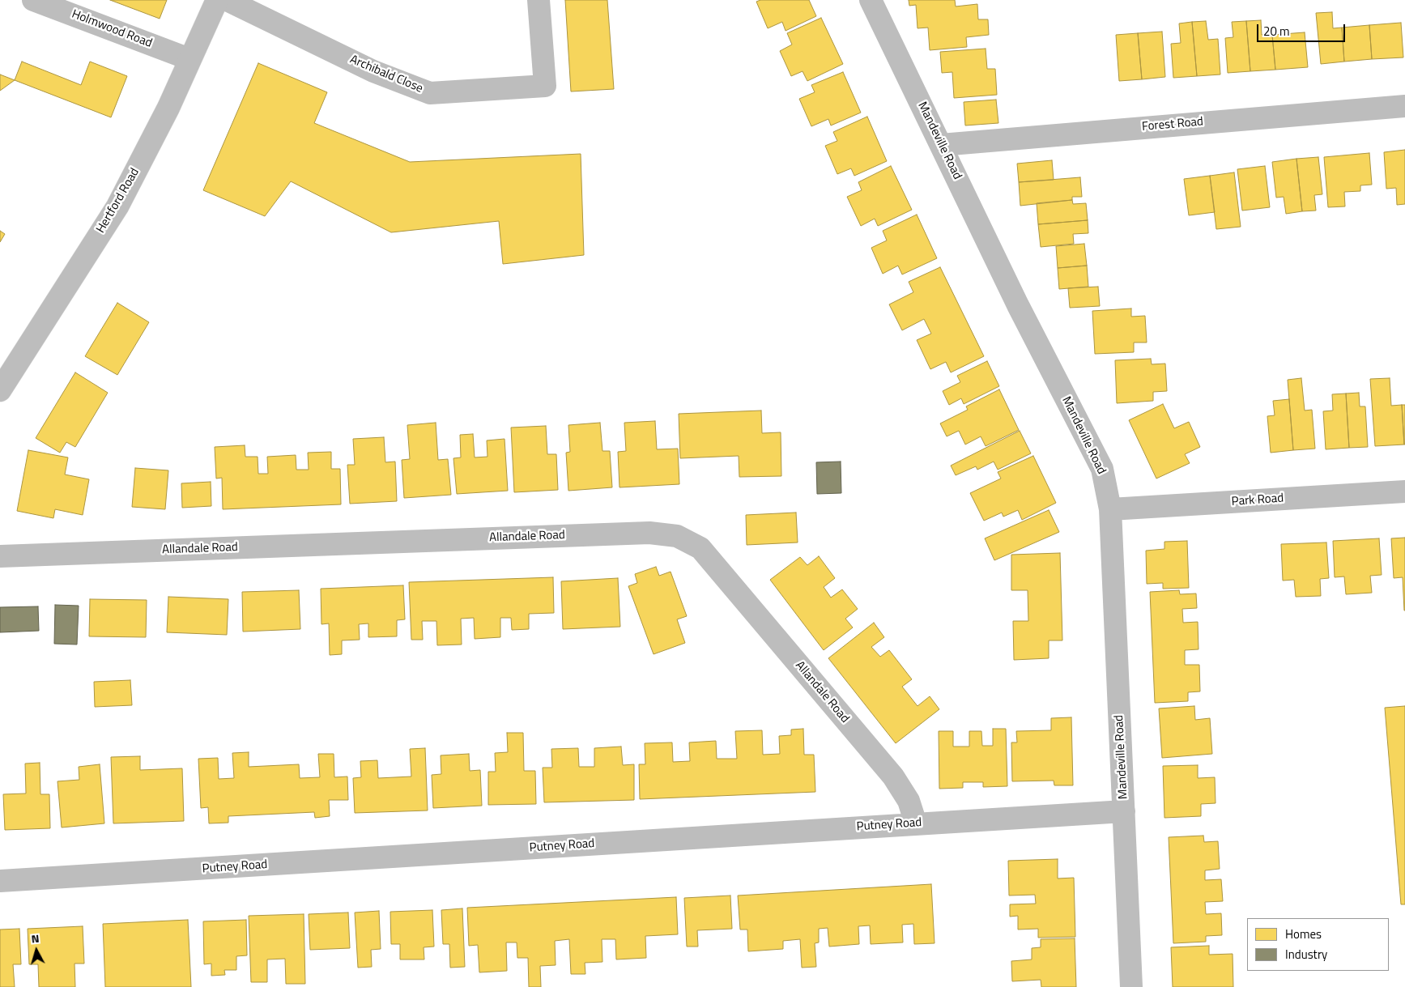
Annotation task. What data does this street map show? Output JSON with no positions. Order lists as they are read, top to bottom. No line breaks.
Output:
{"streets":{"street":["Holmwood Road","Archibald Close","Forest Road","Mandeville Road","Hertford Road","Park Road","Allandale Road","Putney Road"]},"crossings":[["Holmwood Road","Hertford Road"],["Forest Road","Mandeville Road"],["Mandeville Road","Park Road"],["Mandeville Road","Putney Road"],["Allandale Road","Putney Road"]],"legend":["Homes","Industry"],"scale_bar":"20 m","north":"top"}
